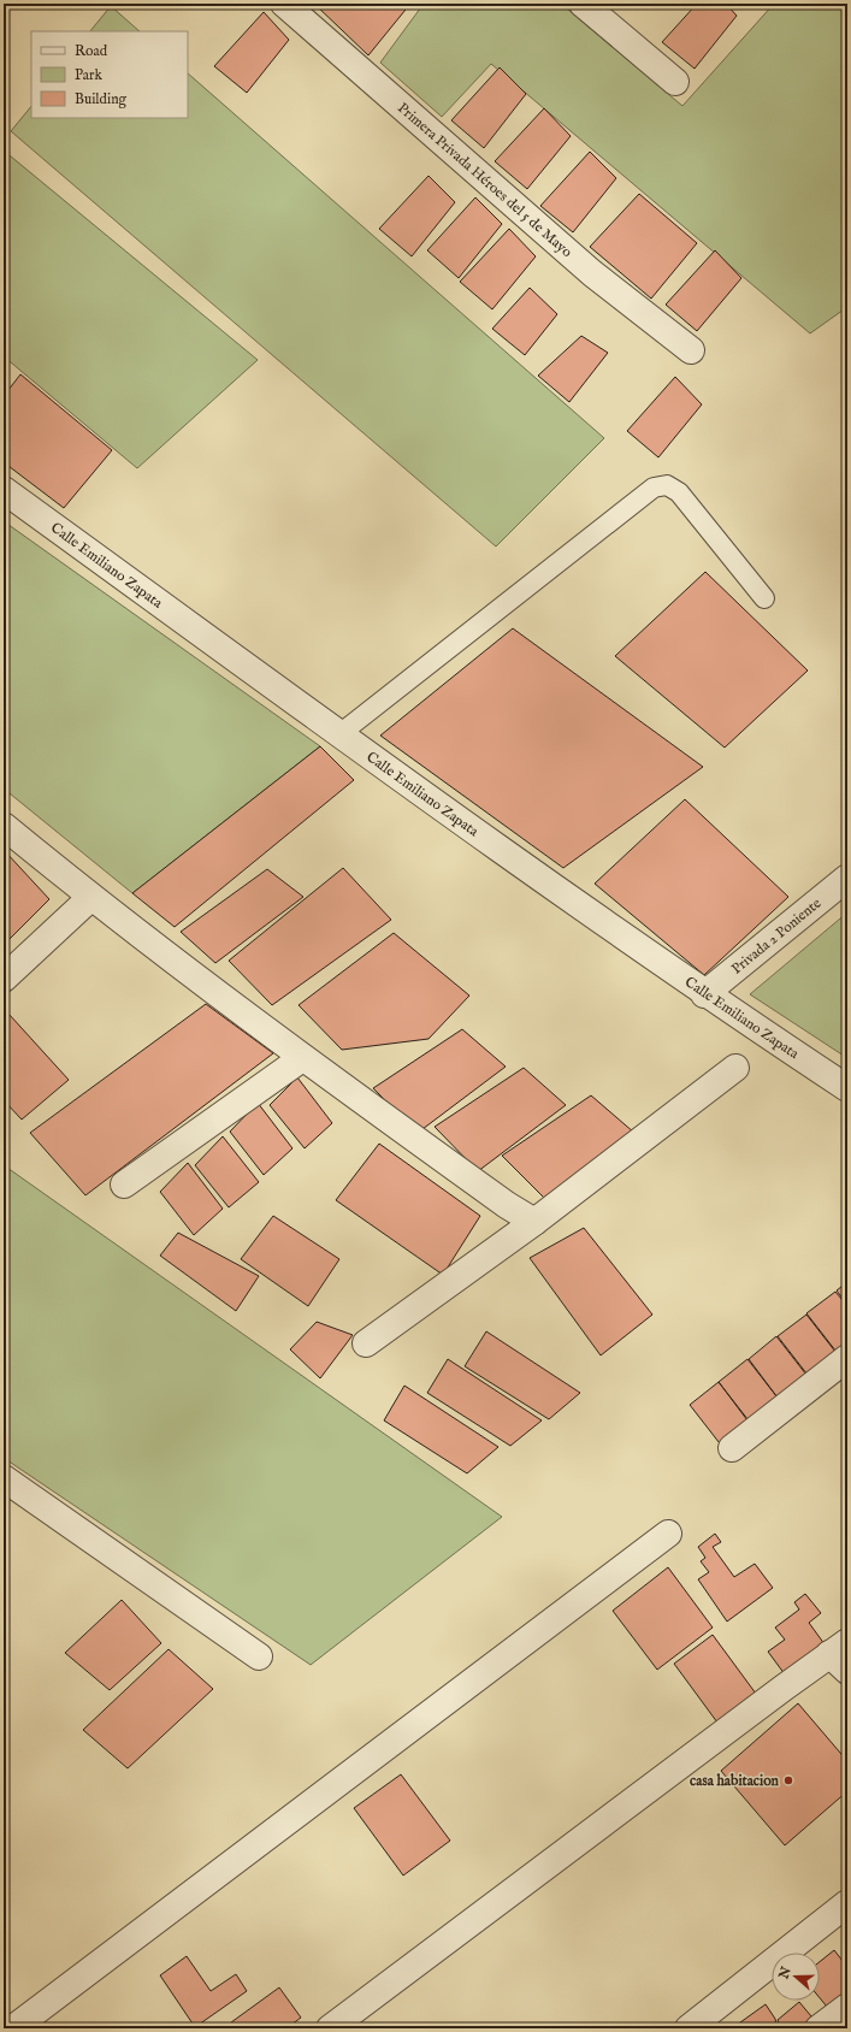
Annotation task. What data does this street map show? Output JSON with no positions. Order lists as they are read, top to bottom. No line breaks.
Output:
{"streets":{"street":["Primera Privada Héroes del 5 de Mayo","Calle Emiliano Zapata","Privada 2 Poniente"]},"crossings":[["Calle Emiliano Zapata","Privada 2 Poniente"]],"places":["casa habitacion"],"legend":["Road","Park","Building"],"north":"left"}
